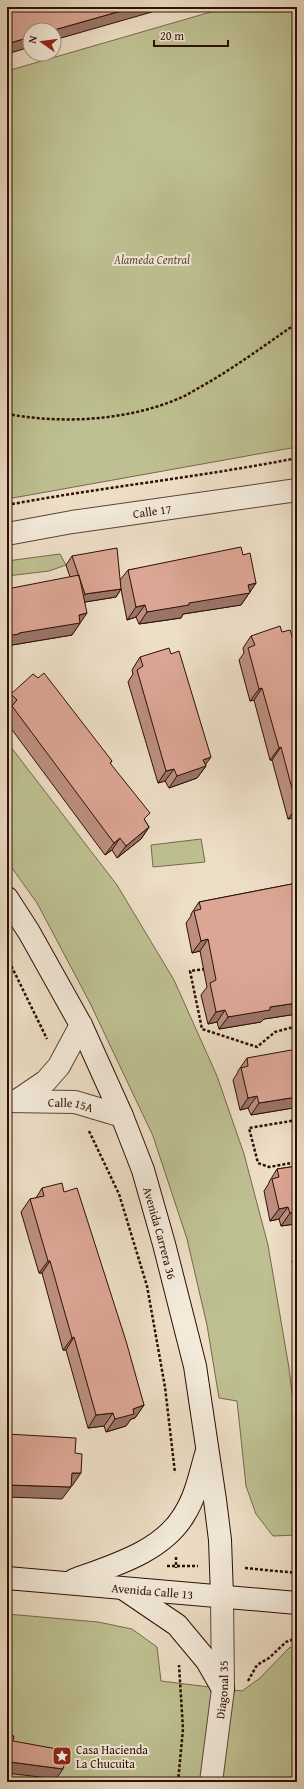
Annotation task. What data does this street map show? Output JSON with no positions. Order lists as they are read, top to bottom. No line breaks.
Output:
{"streets":{"main road":["Calle 17","Calle 15A","Avenida Carrera 36","Avenida Calle 13","Diagonal 35"]},"crossings":[["Calle 15A","Avenida Carrera 36"],["Avenida Carrera 36","Avenida Calle 13"],["Avenida Carrera 36","Diagonal 35"],["Avenida Calle 13","Diagonal 35"]],"parks":["Alameda Central"],"places":{"place":["Casa Hacienda La Chucuita"]},"scale_bar":"20 m","north":"left"}
